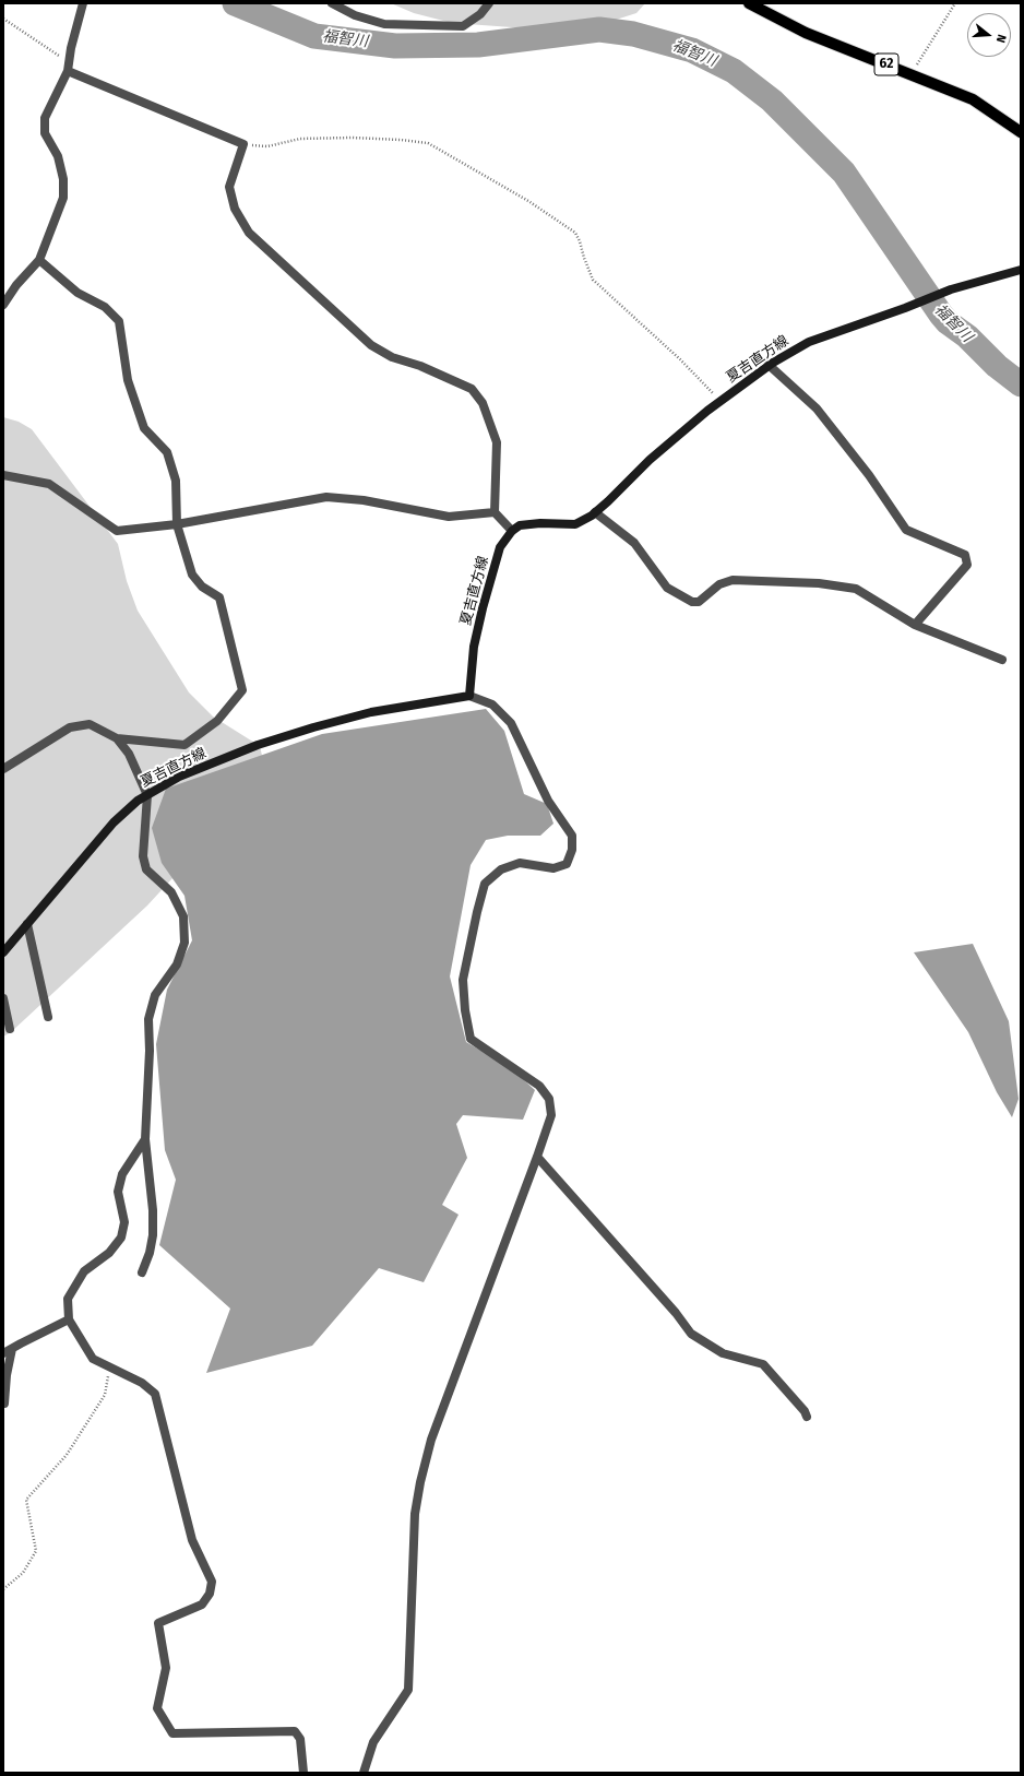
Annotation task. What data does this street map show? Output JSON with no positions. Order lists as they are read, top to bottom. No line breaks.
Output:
{"streets":{"main road":["62","夏吉直方線"]},"water":["福智川"],"north":"right"}
